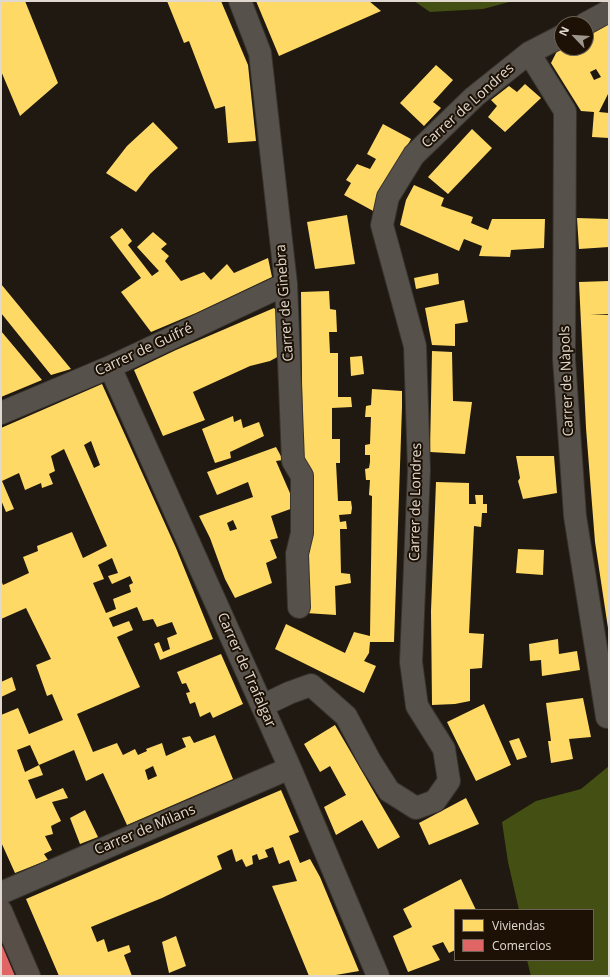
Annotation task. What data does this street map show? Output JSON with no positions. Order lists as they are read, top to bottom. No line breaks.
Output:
{"streets":{"street":["Carrer de Londres","Carrer de Ginebra","Carrer de Guifré","Carrer de Nàpols","Carrer de Trafalgar","Carrer de Milans"]},"crossings":[["Carrer de Londres","Carrer de Nàpols"],["Carrer de Londres","Carrer de Trafalgar"],["Carrer de Ginebra","Carrer de Guifré"],["Carrer de Guifré","Carrer de Trafalgar"],["Carrer de Trafalgar","Carrer de Milans"]],"legend":["Viviendas","Comercios"],"north":"top left"}
